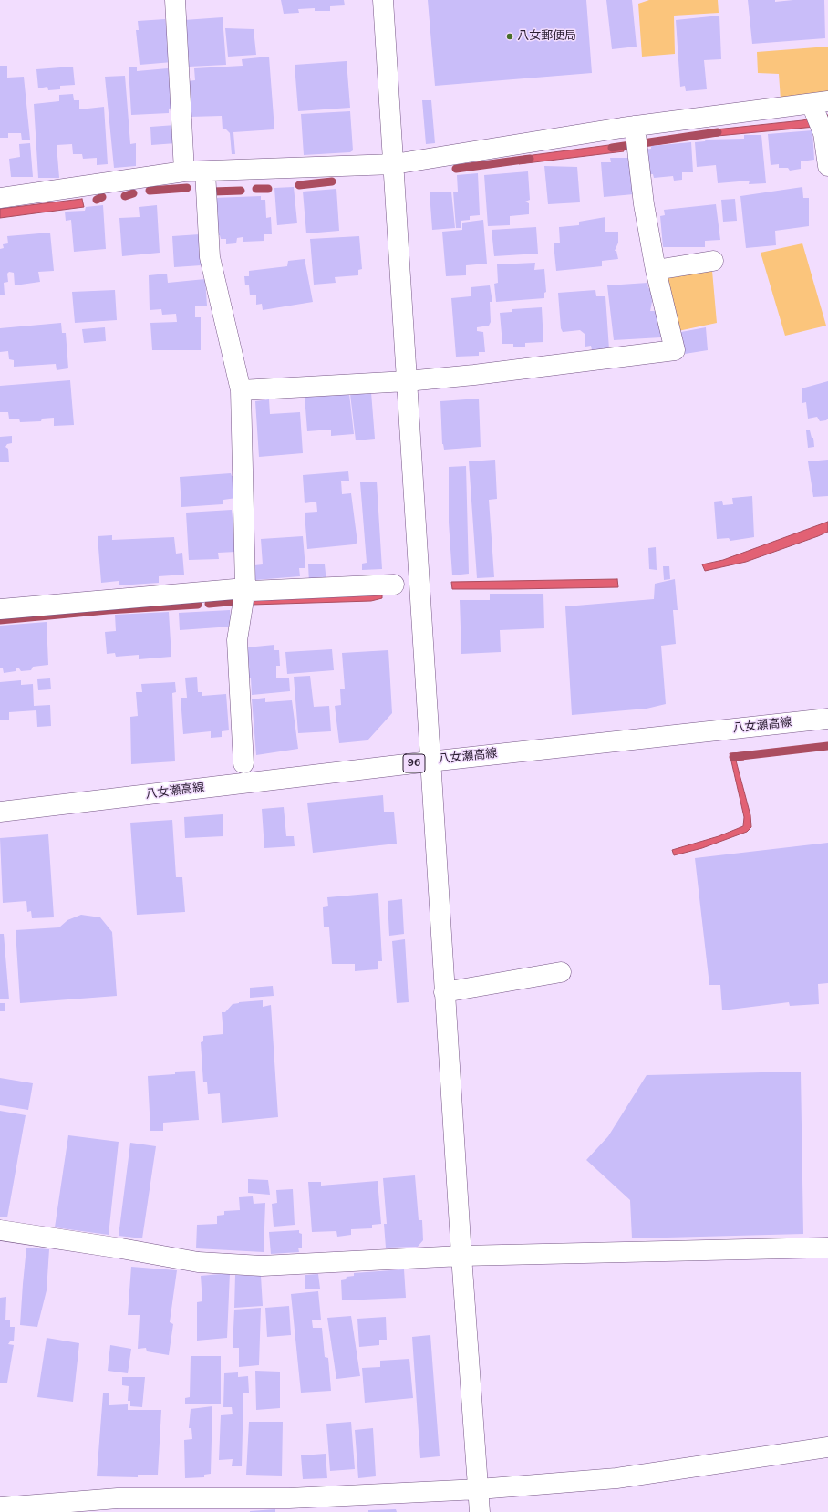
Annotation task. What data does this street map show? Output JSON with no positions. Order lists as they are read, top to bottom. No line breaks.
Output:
{"streets":{"street":["八女瀬高線","96"]},"places":["八女郵便局"]}
